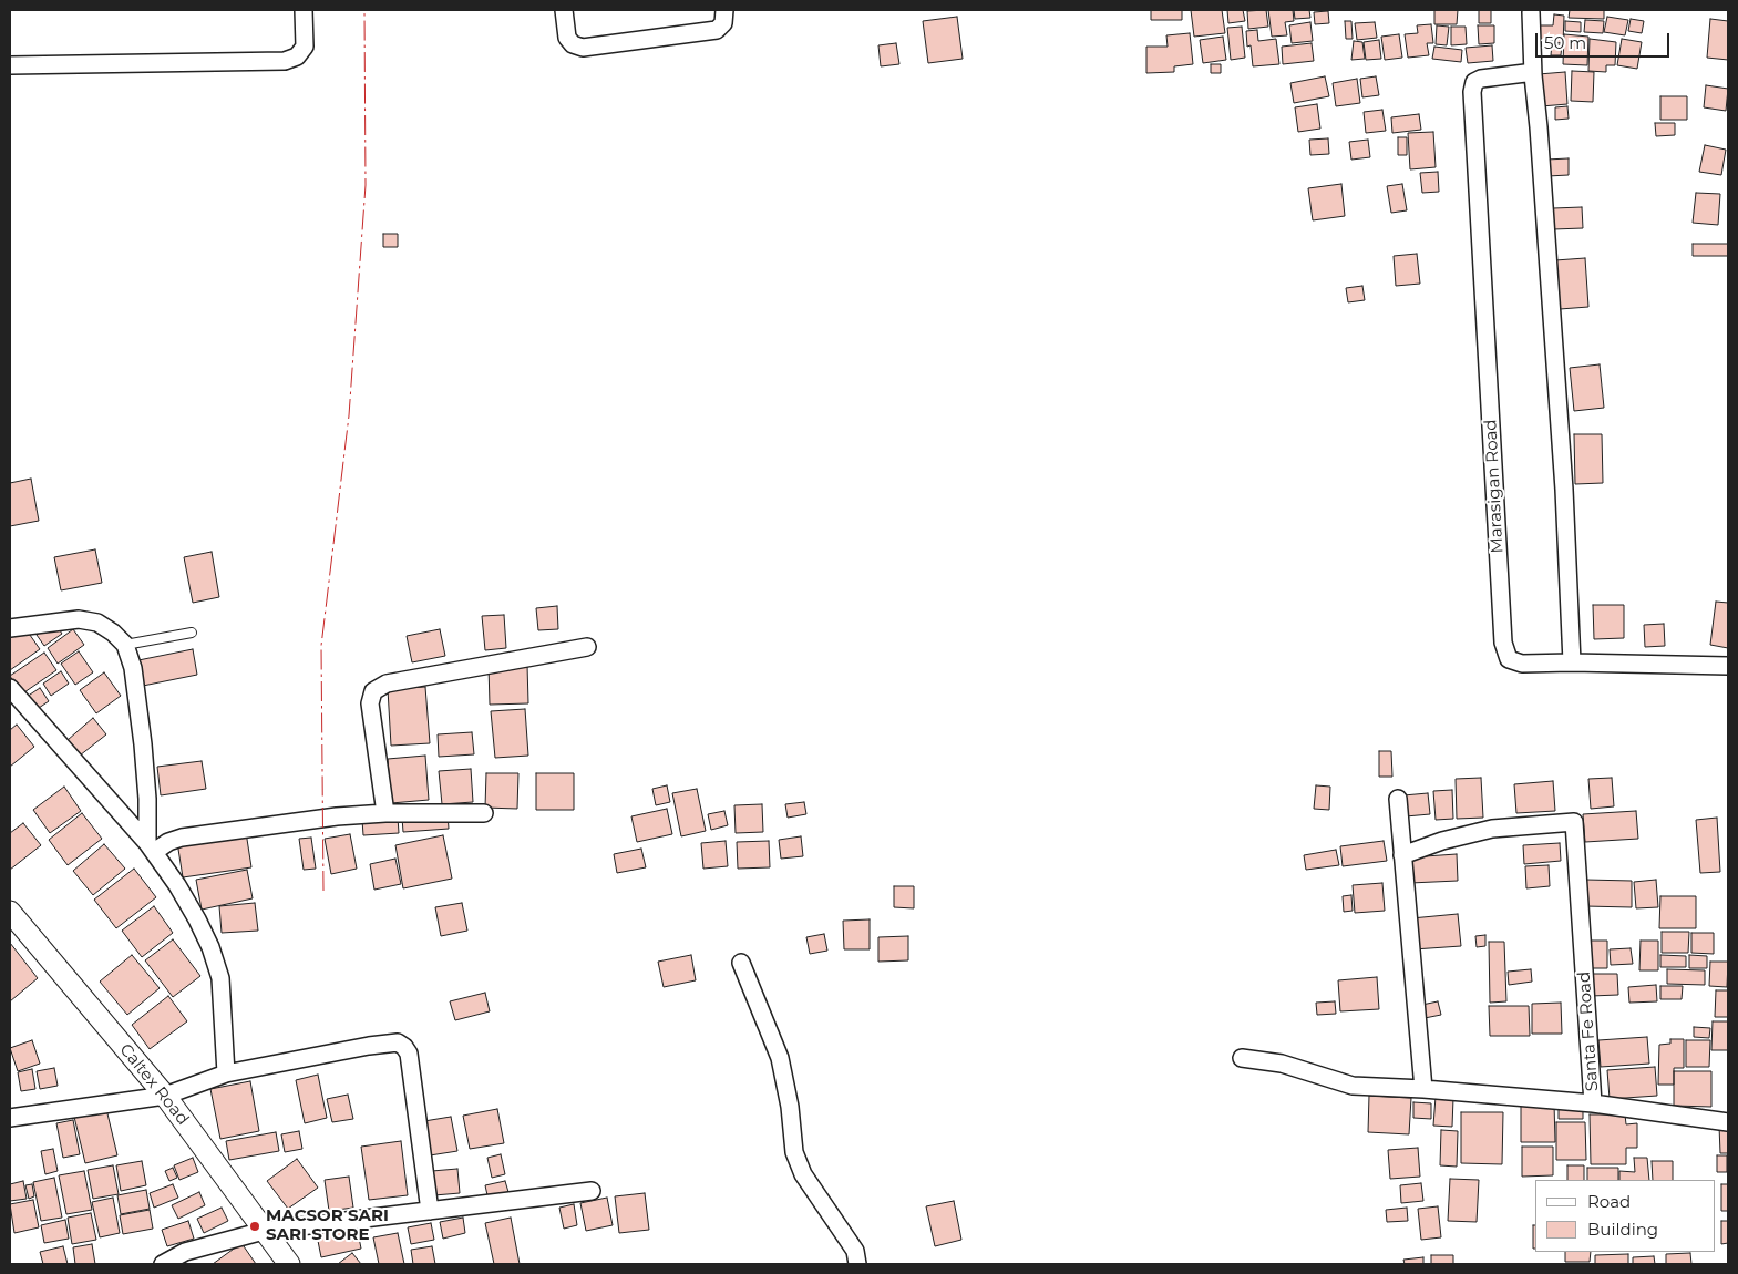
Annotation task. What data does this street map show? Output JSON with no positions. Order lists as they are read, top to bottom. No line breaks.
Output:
{"streets":{"street":["Marasigan Road","Santa Fe Road","Caltex Road"]},"places":["MACSOR SARI SARI STORE"],"legend":["Road","Building"],"scale_bar":"50 m"}
